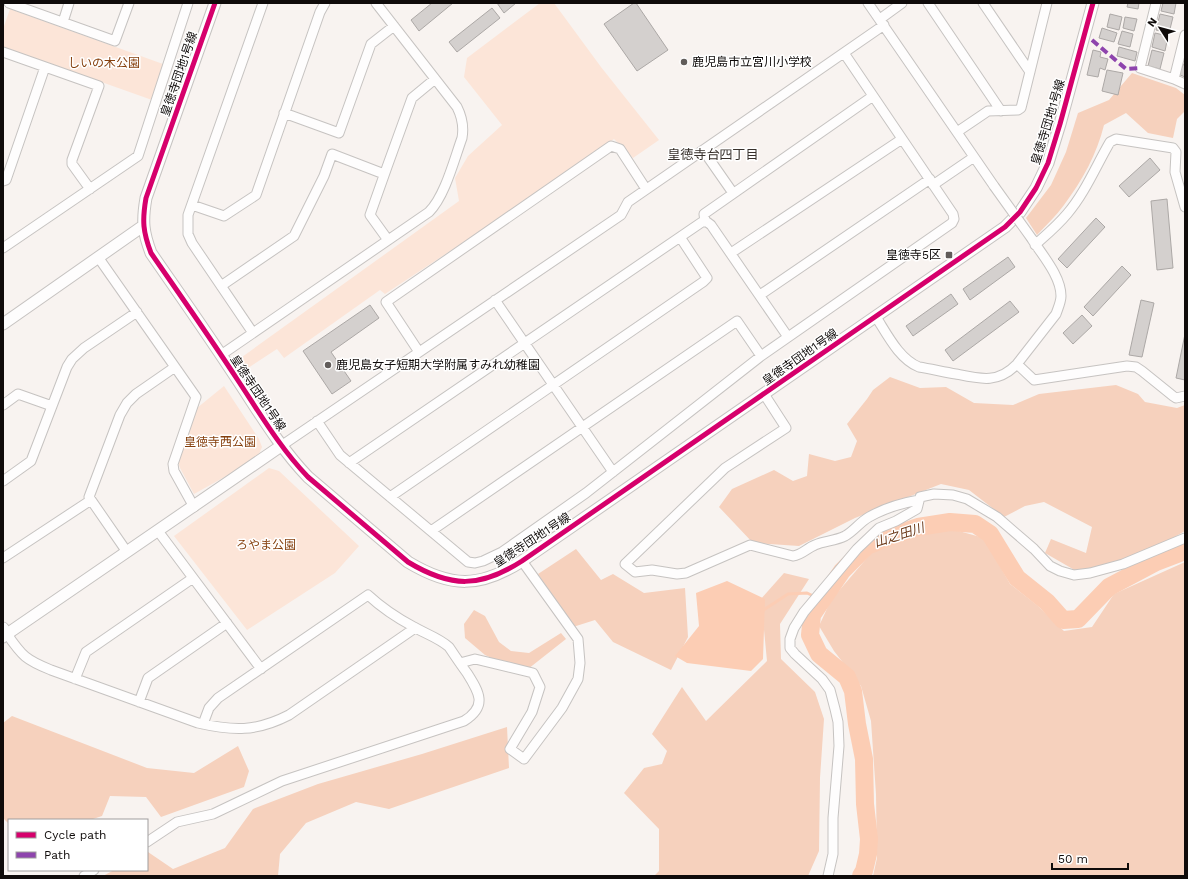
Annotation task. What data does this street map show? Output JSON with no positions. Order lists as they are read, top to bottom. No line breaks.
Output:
{"streets":{"street":["皇徳寺団地1号線"]},"districts":["皇徳寺台四丁目"],"water":["山之田川"],"parks":["しいの木公園","皇徳寺西公園","ろやま公園"],"places":{"other":["鹿児島市立宮川小学校","鹿児島女子短期大学附属すみれ幼稚園"],"transit":["皇徳寺5区"]},"legend":["Cycle path","Path"],"scale_bar":"50 m","north":"top left"}
